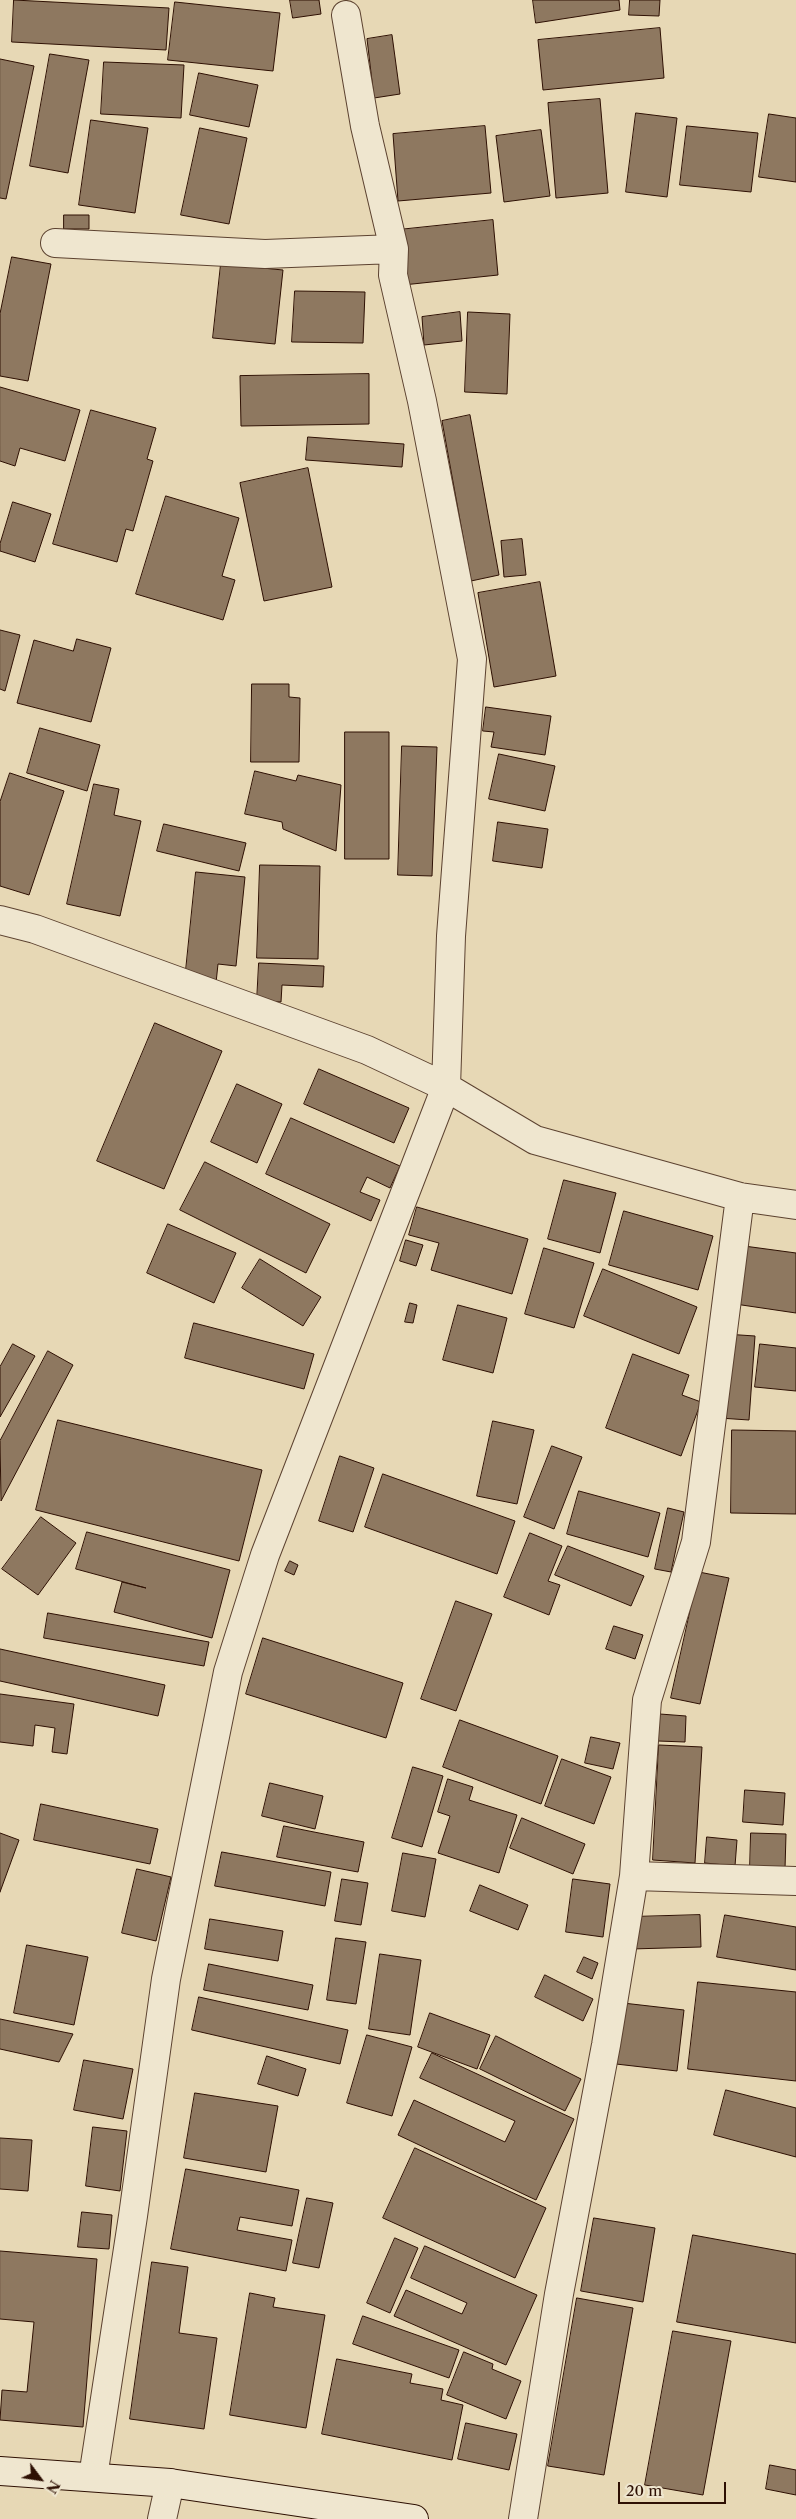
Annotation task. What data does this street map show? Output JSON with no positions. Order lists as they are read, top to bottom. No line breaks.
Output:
{"scale_bar":"20 m","north":"bottom right"}
